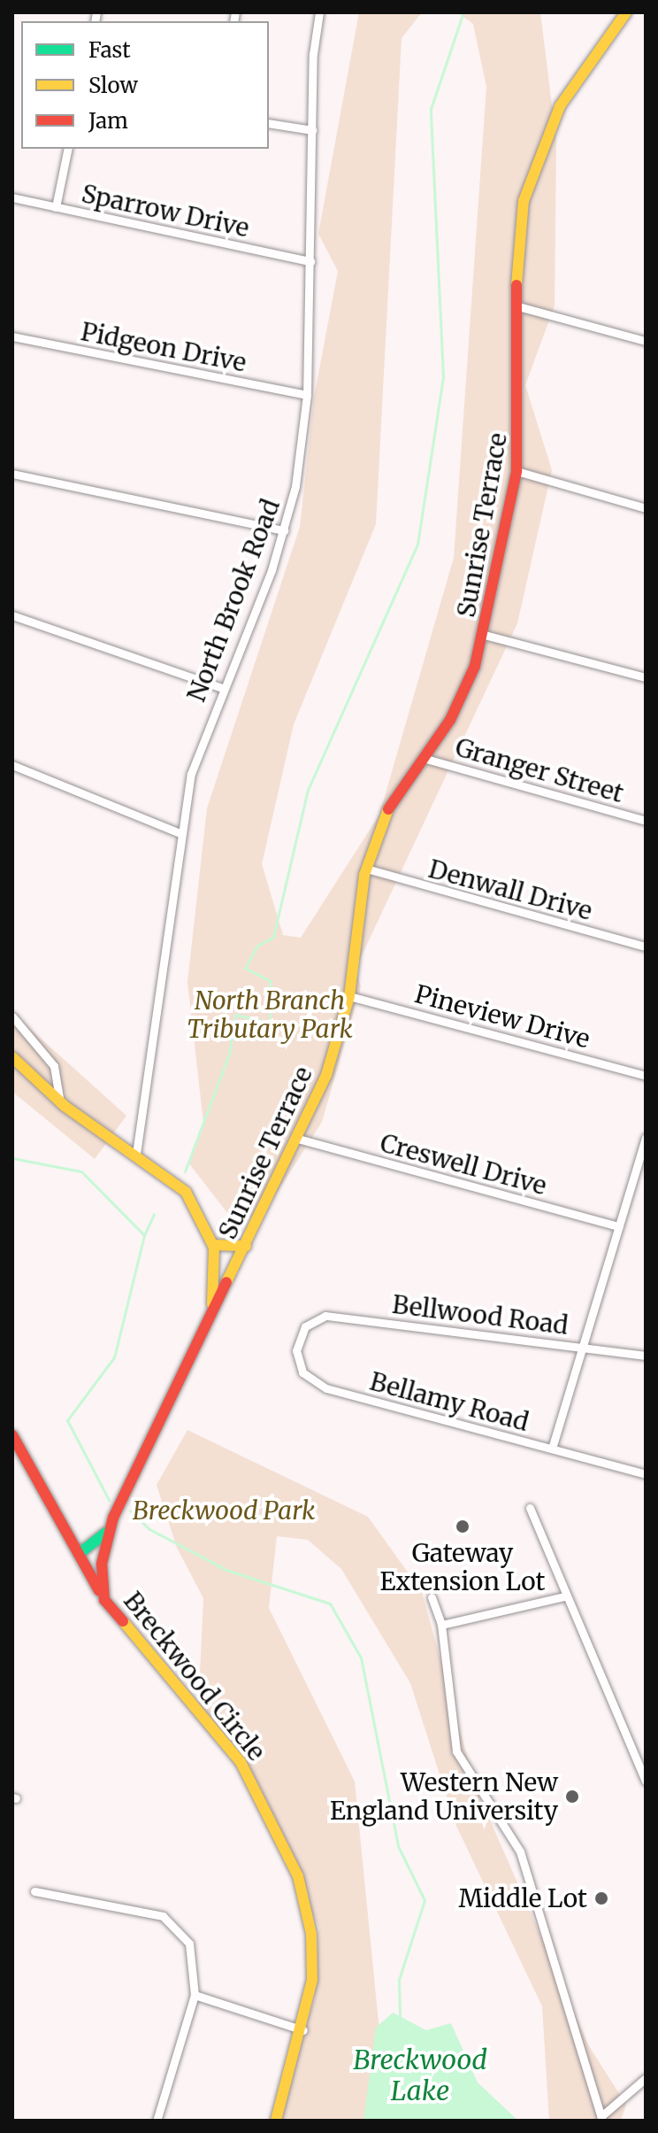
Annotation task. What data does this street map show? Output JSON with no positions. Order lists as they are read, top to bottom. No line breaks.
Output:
{"streets":{"street":["Sparrow Drive","Pidgeon Drive","Sunrise Terrace","North Brook Road","Granger Street","Denwall Drive","Pineview Drive","Creswell Drive","Bellwood Road","Bellamy Road","Breckwood Circle"]},"crossings":[["Sparrow Drive","North Brook Road"],["Pidgeon Drive","North Brook Road"],["Sunrise Terrace","Granger Street"],["Sunrise Terrace","Denwall Drive"],["Sunrise Terrace","Pineview Drive"],["Sunrise Terrace","Creswell Drive"],["Sunrise Terrace","Breckwood Circle"],["Bellwood Road","Bellamy Road"]],"water":["Breckwood Lake"],"parks":["North Branch Tributary Park","Breckwood Park"],"places":["Gateway Extension Lot","Western New England University","Middle Lot"],"legend":["Fast","Slow","Jam"]}
